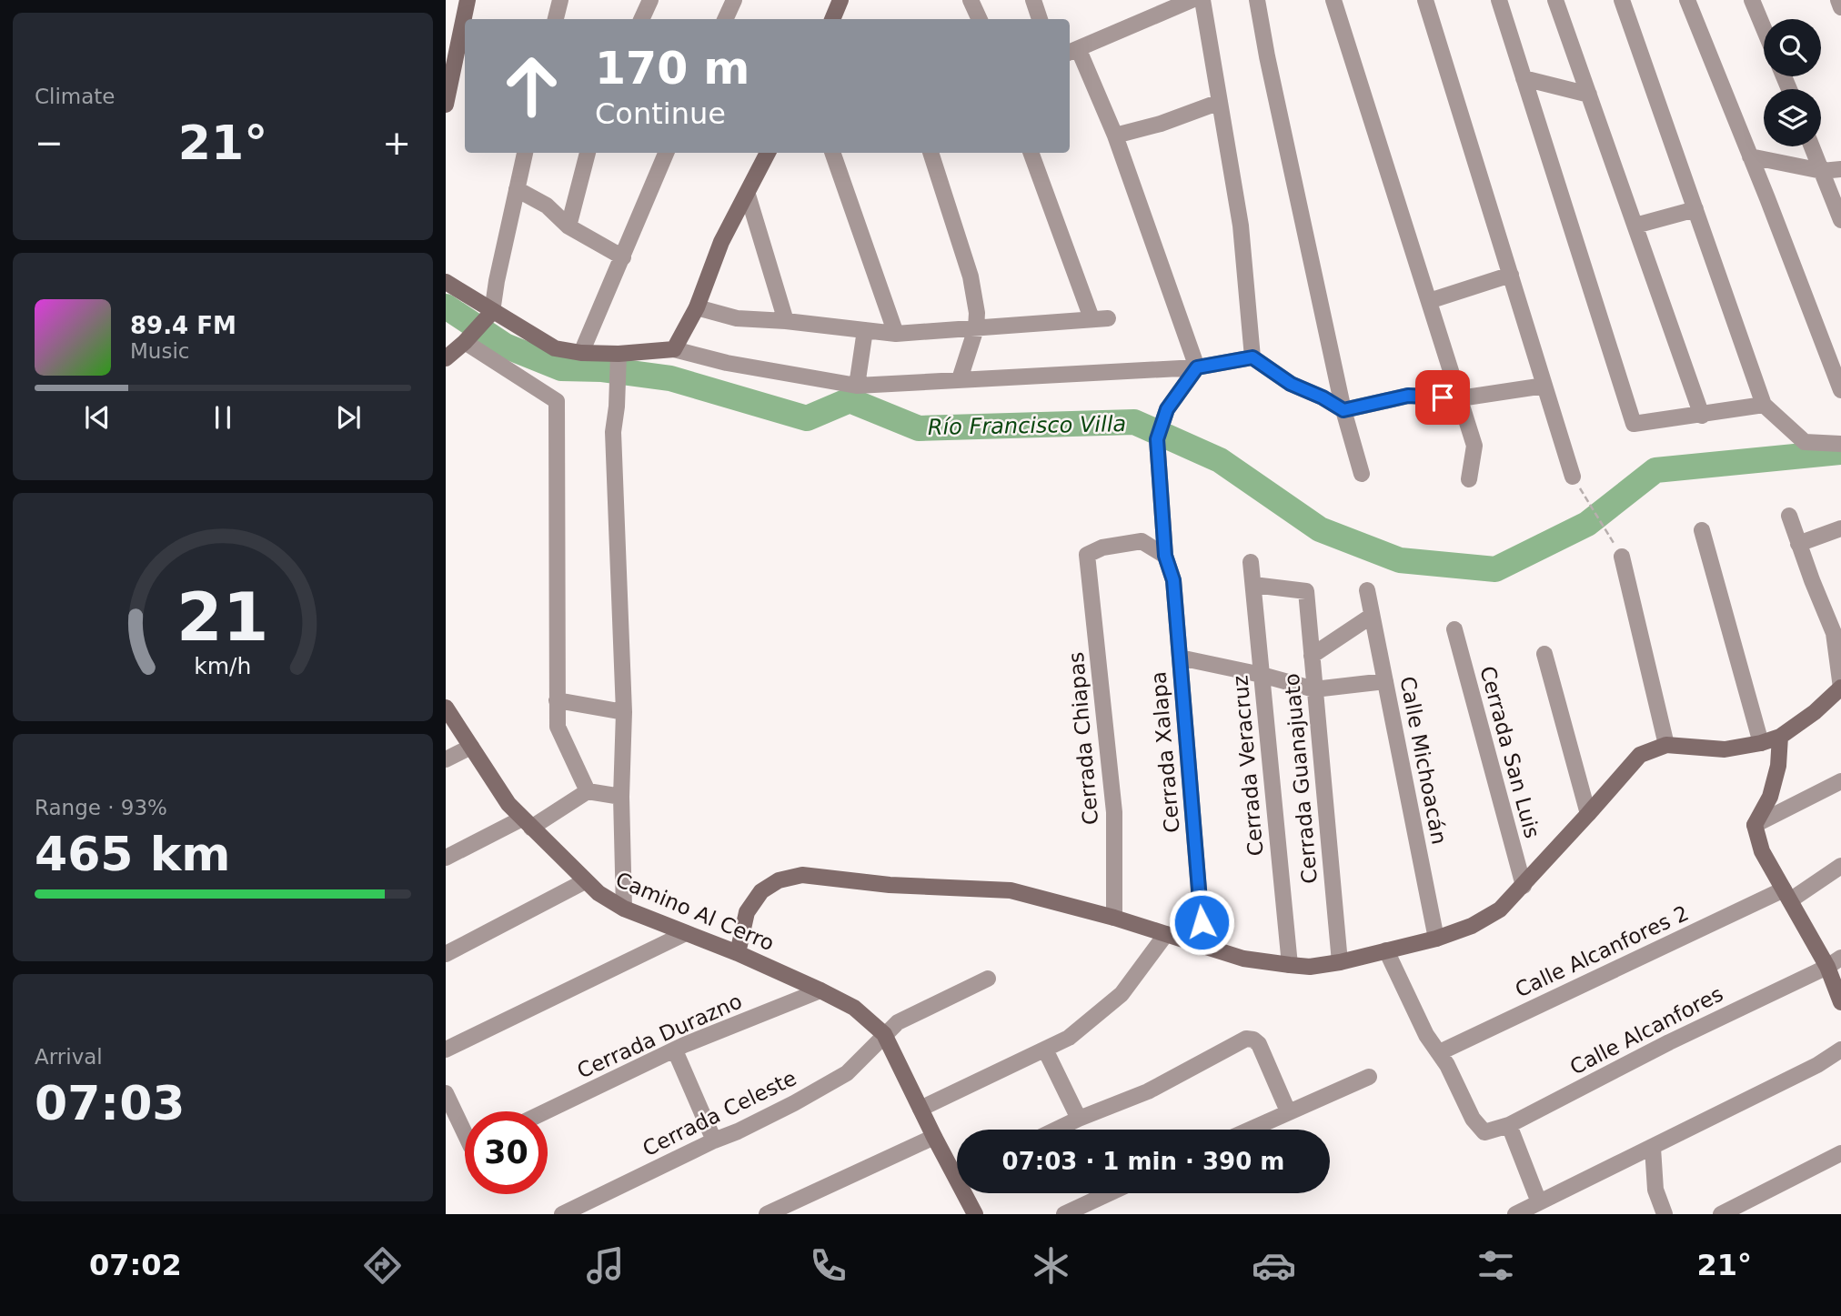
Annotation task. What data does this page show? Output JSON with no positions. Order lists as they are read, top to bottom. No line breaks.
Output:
{"streets":{"main road":["Camino Al Cerro"],"street":["Cerrada Chiapas","Cerrada Xalapa","Cerrada San Luis","Calle Michoacán","Cerrada Veracruz","Cerrada Guanajuato","Calle Alcanfores 2","Calle Alcanfores","Cerrada Durazno","Cerrada Celeste"]},"crossings":[["Cerrada Chiapas","Cerrada Xalapa"],["Cerrada Veracruz","Cerrada Guanajuato"],["Camino Al Cerro","Cerrada Durazno"],["Camino Al Cerro","Cerrada Celeste"],["Calle Alcanfores 2","Calle Alcanfores"]],"water":["Río Francisco Villa"],"page":{"tile":["Climate",["Range · 93%","465 km"],["Arrival","07:03"]],"turn":["170 m","Continue"],"heat":["−","21°","+"],"song":["89.4 FM","Music"],"limit":"30","trip":"07:03 · 1 min · 390 m","tabs":["07:02","21°"],"gauge":["21","km/h"]}}
